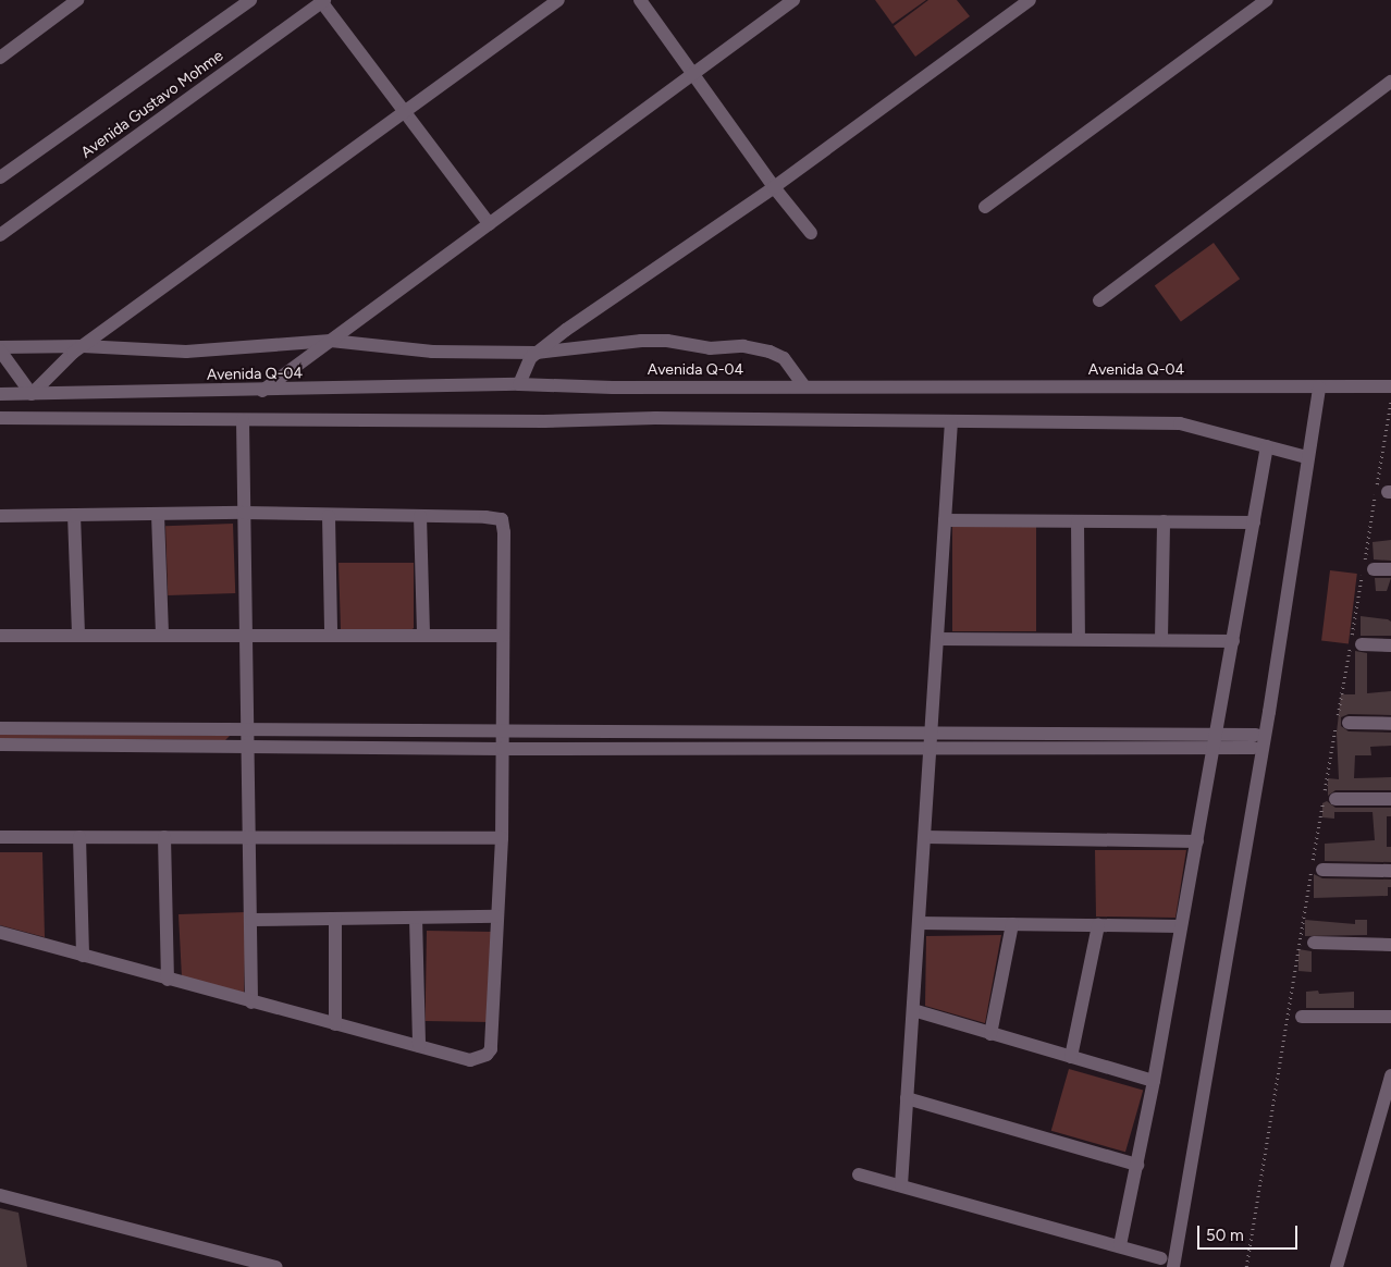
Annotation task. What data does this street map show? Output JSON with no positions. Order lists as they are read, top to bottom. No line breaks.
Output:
{"streets":{"street":["Avenida Gustavo Mohme","Avenida Q-04"]},"scale_bar":"50 m"}
